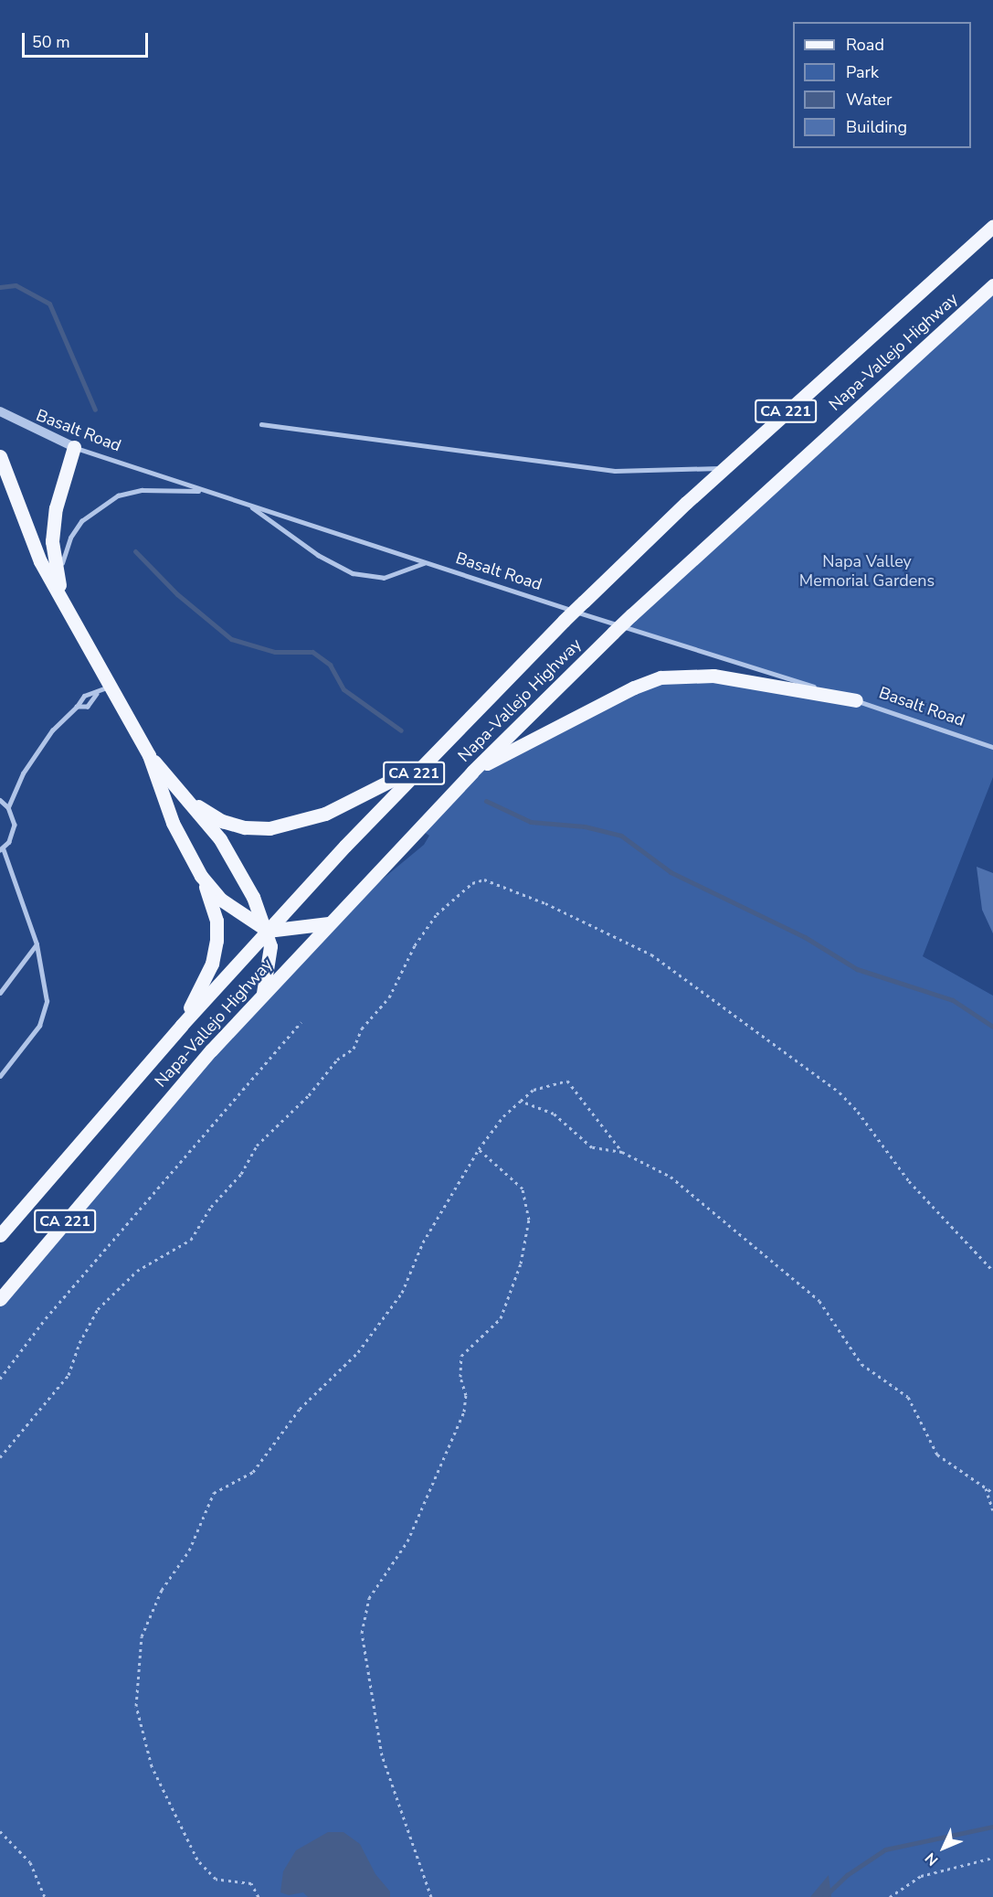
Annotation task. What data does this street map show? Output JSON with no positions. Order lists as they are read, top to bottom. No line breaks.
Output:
{"streets":{"main road":["Napa-Vallejo Highway","CA 221"],"street":["Basalt Road"]},"parks":["Napa Valley Memorial Gardens"],"legend":["Road","Park","Water","Building"],"scale_bar":"50 m","north":"bottom left"}
